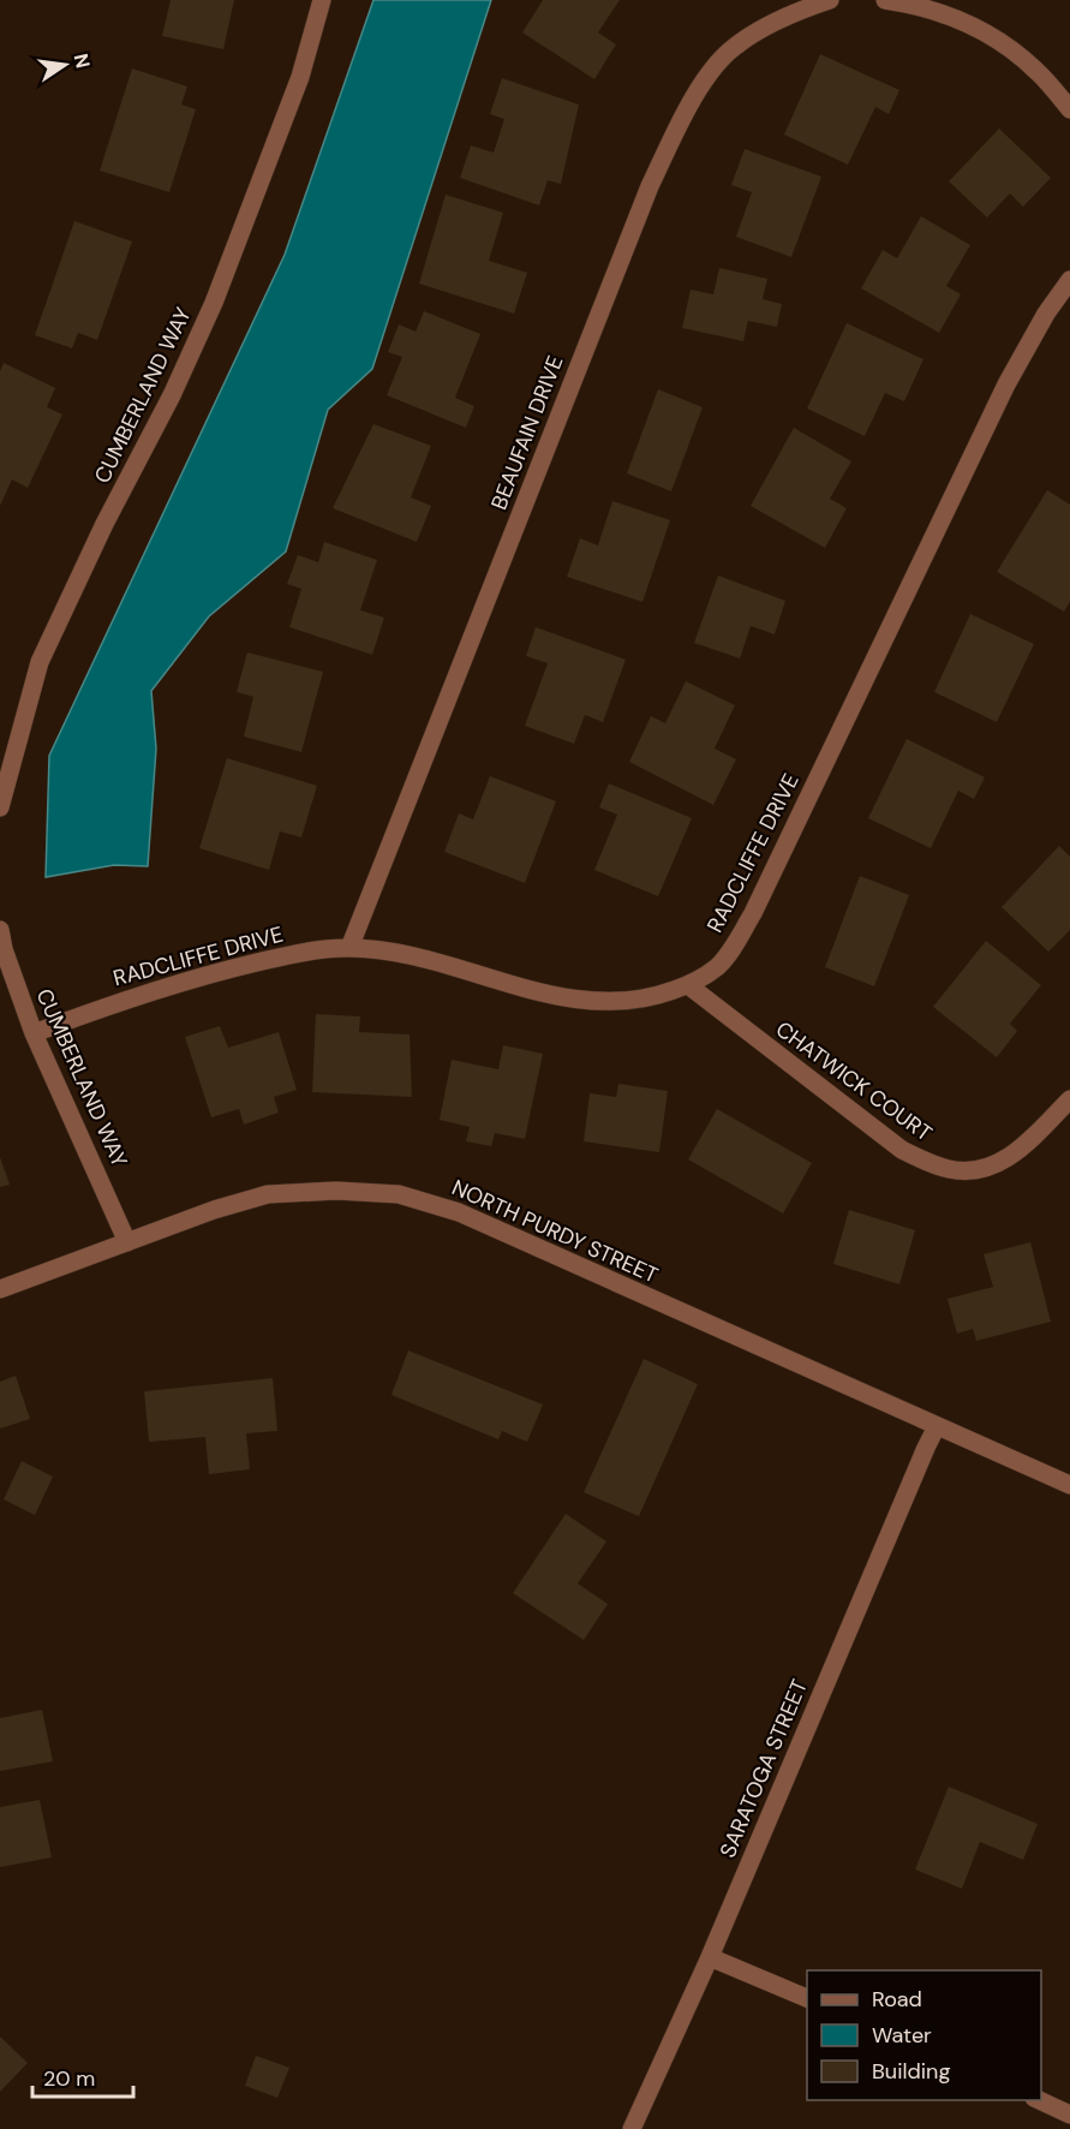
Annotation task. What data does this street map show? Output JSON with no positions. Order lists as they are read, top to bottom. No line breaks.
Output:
{"streets":{"street":["CUMBERLAND WAY","BEAUFAIN DRIVE","RADCLIFFE DRIVE","CHATWICK COURT","NORTH PURDY STREET","SARATOGA STREET"]},"crossings":[["CUMBERLAND WAY","RADCLIFFE DRIVE"],["CUMBERLAND WAY","NORTH PURDY STREET"],["BEAUFAIN DRIVE","RADCLIFFE DRIVE"],["RADCLIFFE DRIVE","CHATWICK COURT"],["NORTH PURDY STREET","SARATOGA STREET"]],"legend":["Road","Water","Building"],"scale_bar":"20 m","north":"right"}
